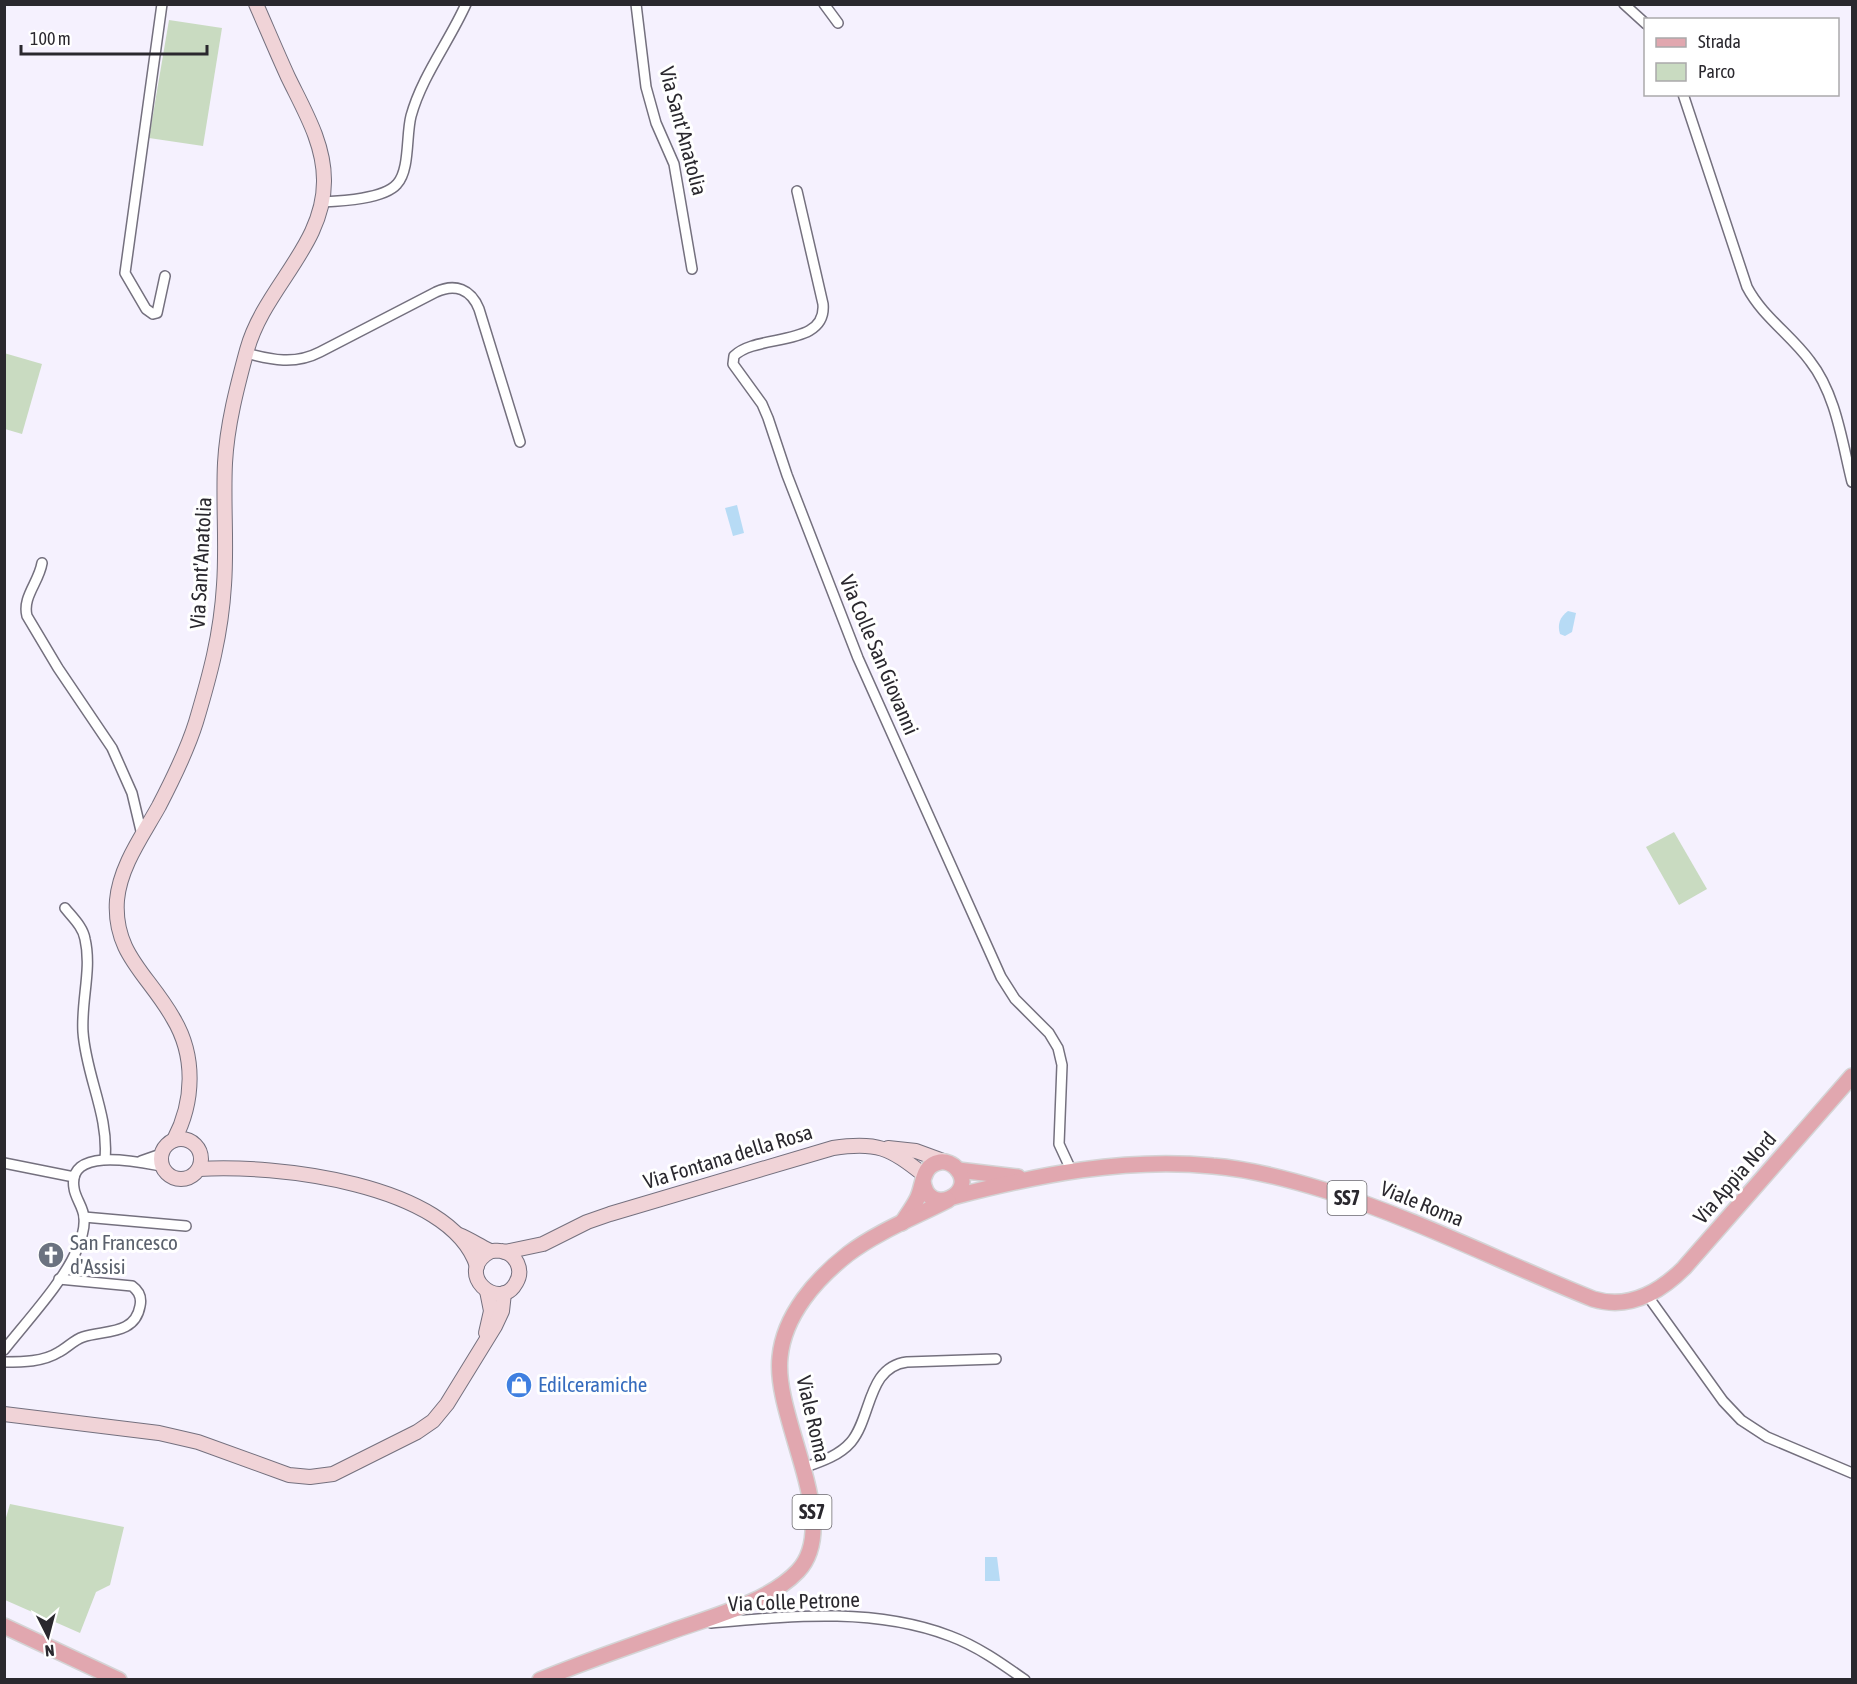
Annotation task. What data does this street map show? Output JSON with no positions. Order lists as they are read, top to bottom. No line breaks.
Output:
{"streets":{"main road":["Via Sant'Anatolia","Via Fontana della Rosa","Via Appia Nord","SS7","Viale Roma"],"street":["Via Colle San Giovanni","Via Colle Petrone"]},"crossings":[["Via Colle San Giovanni","Viale Roma"],["Via Fontana della Rosa","Viale Roma"],["Via Appia Nord","Viale Roma"],["Viale Roma","Via Colle Petrone"]],"places":{"church":["San Francesco d'Assisi"],"shop":["Edilceramiche"]},"legend":["Strada","Parco"],"scale_bar":"100 m","north":"bottom"}
